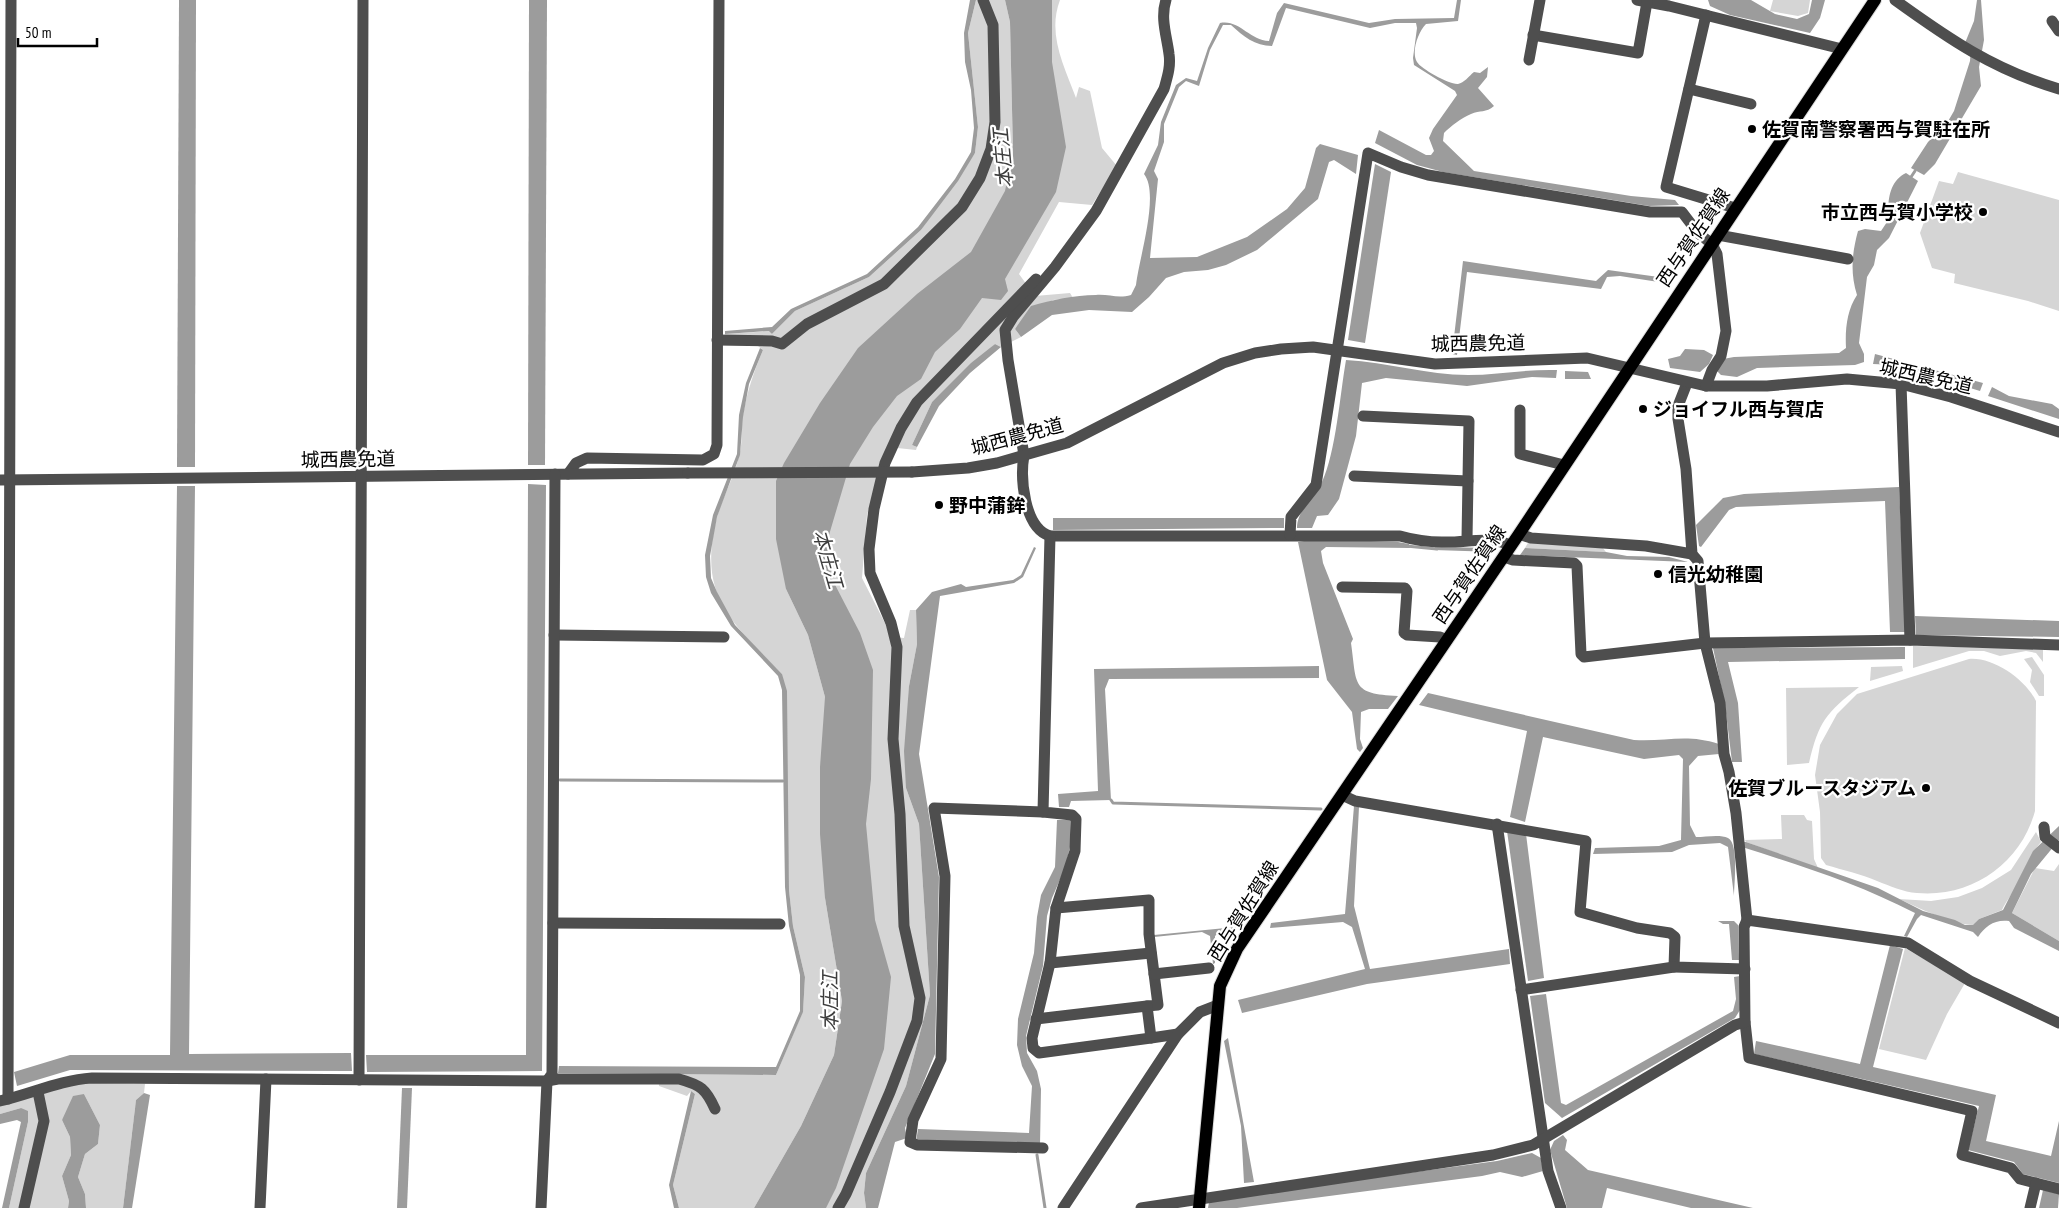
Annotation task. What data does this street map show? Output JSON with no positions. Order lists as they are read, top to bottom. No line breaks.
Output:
{"streets":{"main road":["西与賀佐賀線"],"street":["城西農免道"]},"crossings":[["西与賀佐賀線","城西農免道"]],"water":["本庄江"],"places":["佐賀南警察署西与賀駐在所","市立西与賀小学校","ジョイフル西与賀店","野中蒲鉾","信光幼稚園","佐賀ブルースタジアム"],"scale_bar":"50 m"}
